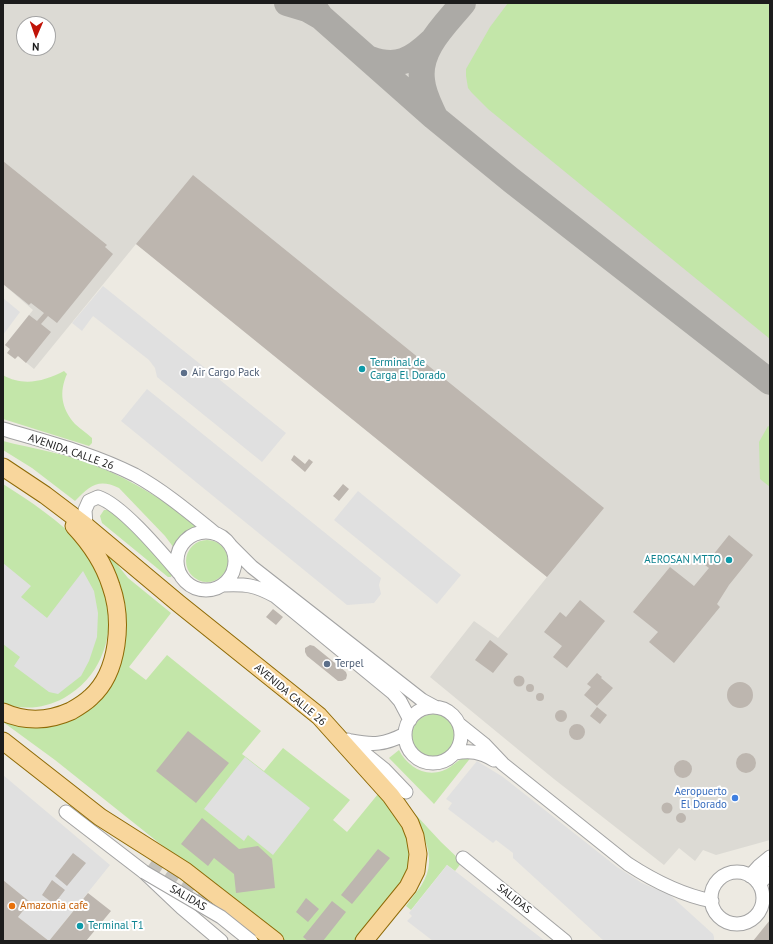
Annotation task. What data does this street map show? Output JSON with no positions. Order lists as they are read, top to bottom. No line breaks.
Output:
{"streets":{"main road":["AVENIDA CALLE 26"],"street":["SALIDAS"]},"places":["Terminal de Carga El Dorado","Air Cargo Pack","AEROSAN MTTO","Terpel","Aeropuerto El Dorado","Amazonia cafe","Terminal T1"],"north":"bottom"}
